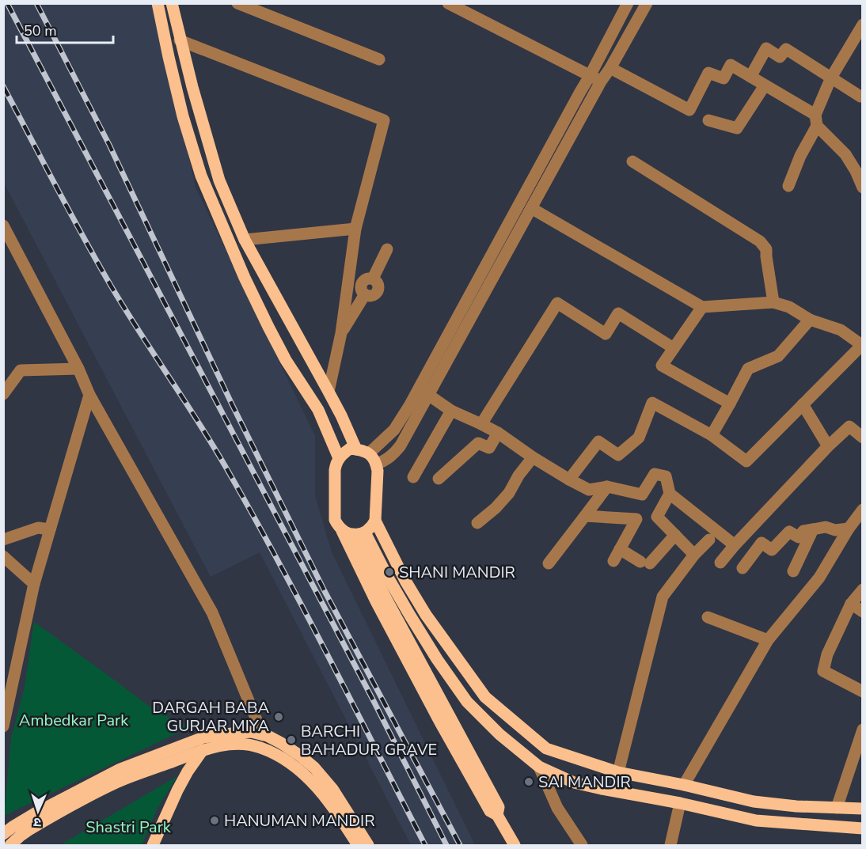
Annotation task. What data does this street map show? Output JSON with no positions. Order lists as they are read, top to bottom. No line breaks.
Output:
{"parks":["Ambedkar Park","Shastri Park"],"places":["SHANI MANDIR","DARGAH BABA GURJAR MIYA","BARCHI BAHADUR GRAVE","SAI MANDIR","HANUMAN MANDIR"],"scale_bar":"50 m","north":"bottom"}
